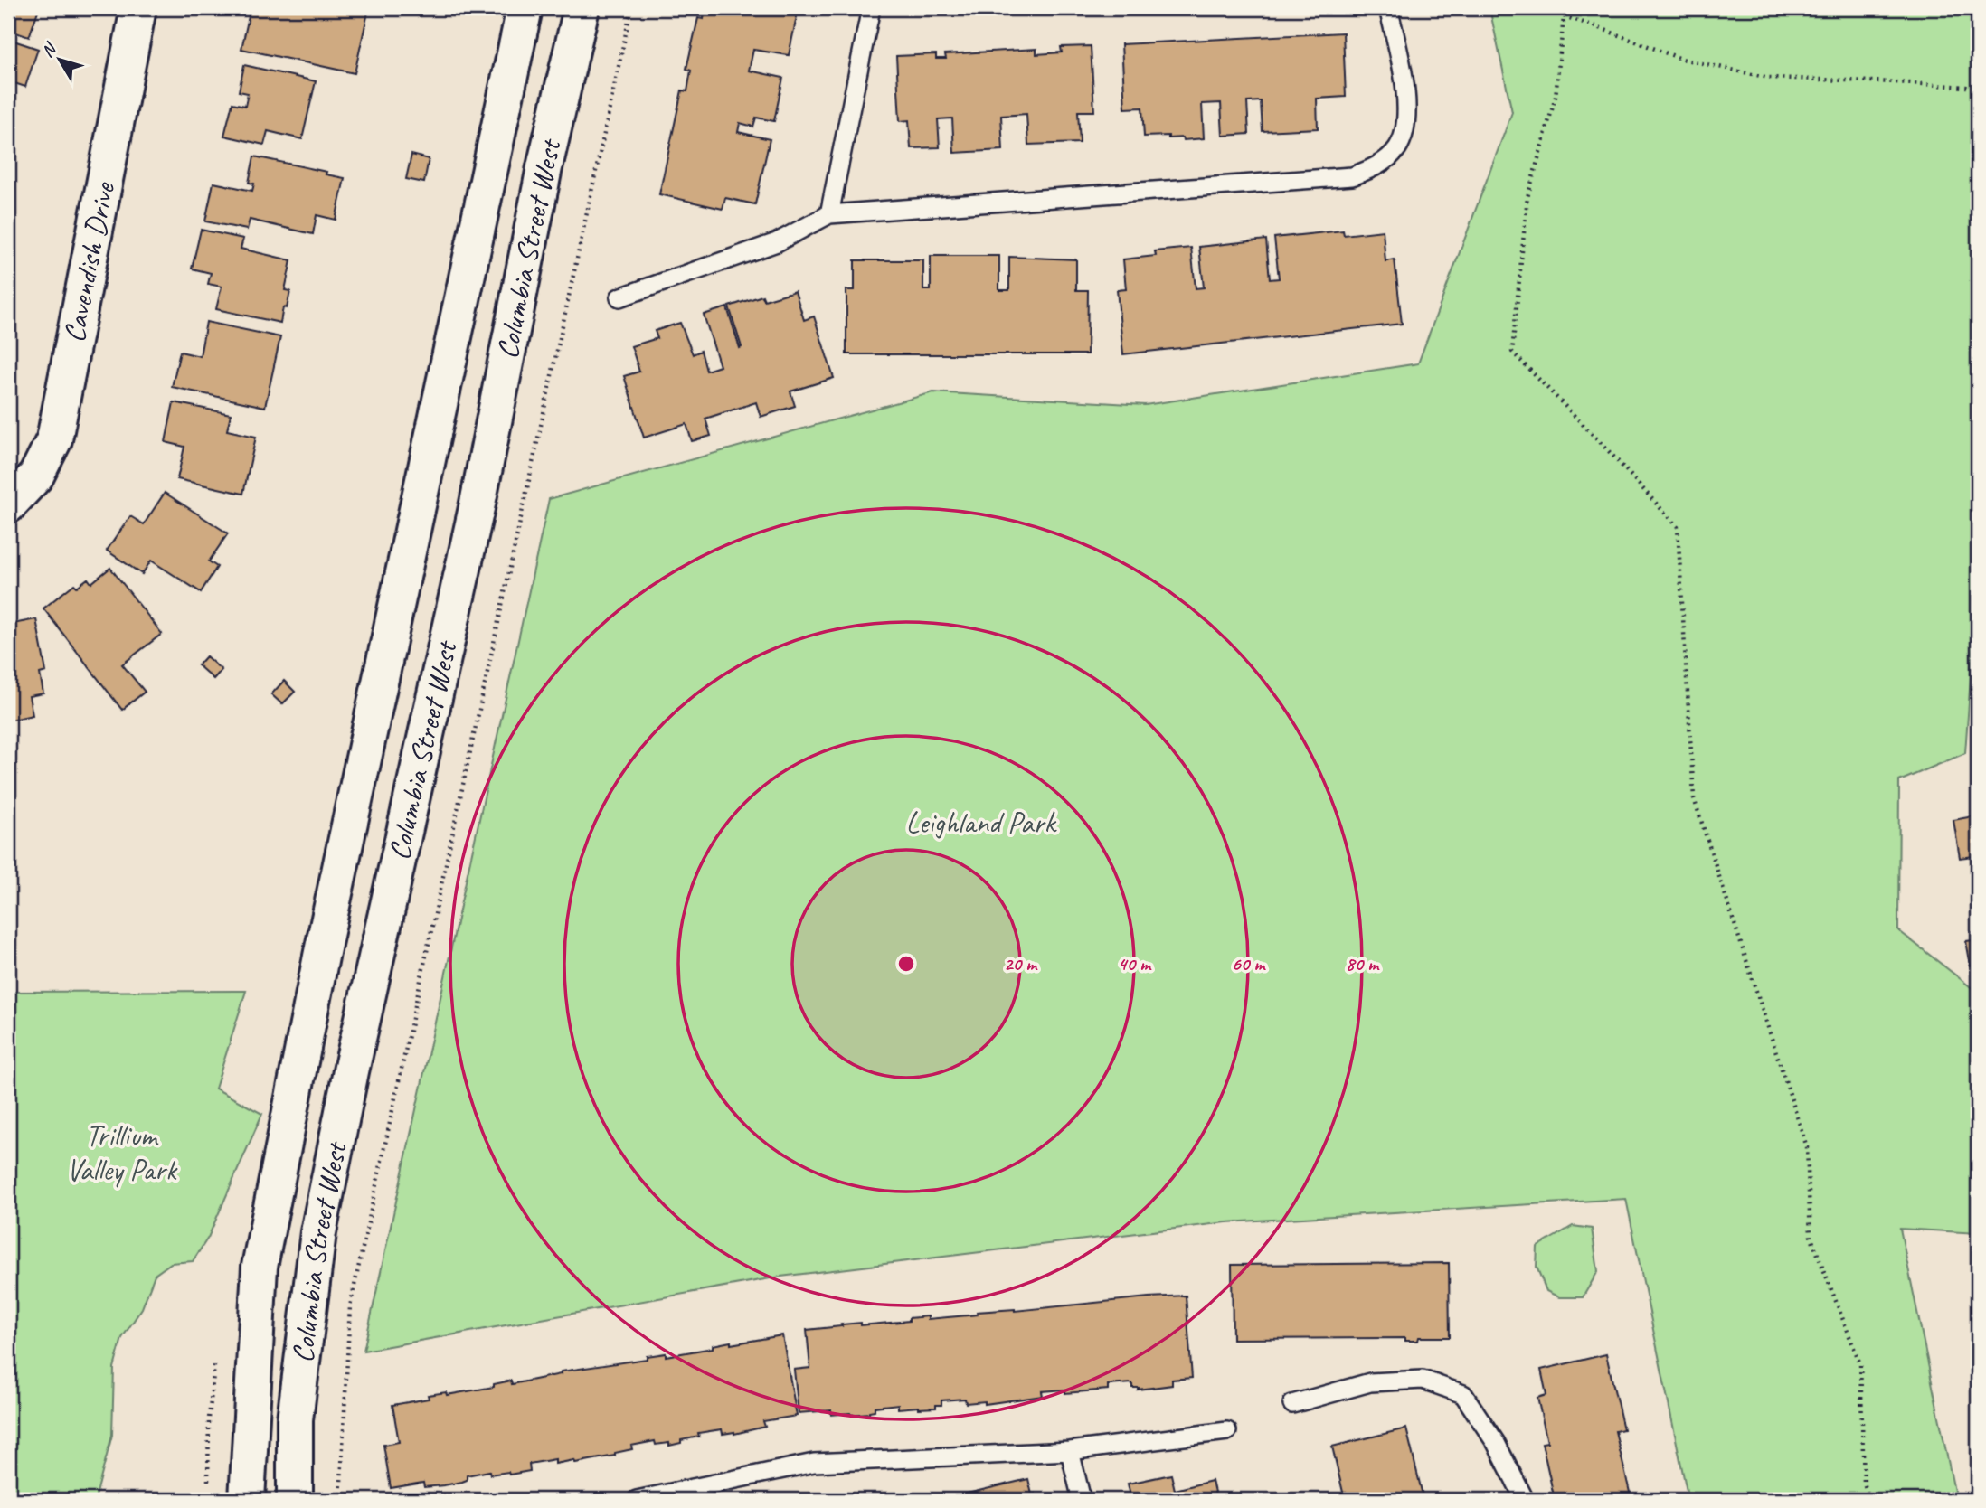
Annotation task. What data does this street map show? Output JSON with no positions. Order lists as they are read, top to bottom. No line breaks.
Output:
{"streets":{"main road":["Columbia Street West","Cavendish Drive"]},"parks":["Leighland Park","Trillium Valley Park"],"north":"top left","rings":["20 m","40 m","60 m","80 m"]}
